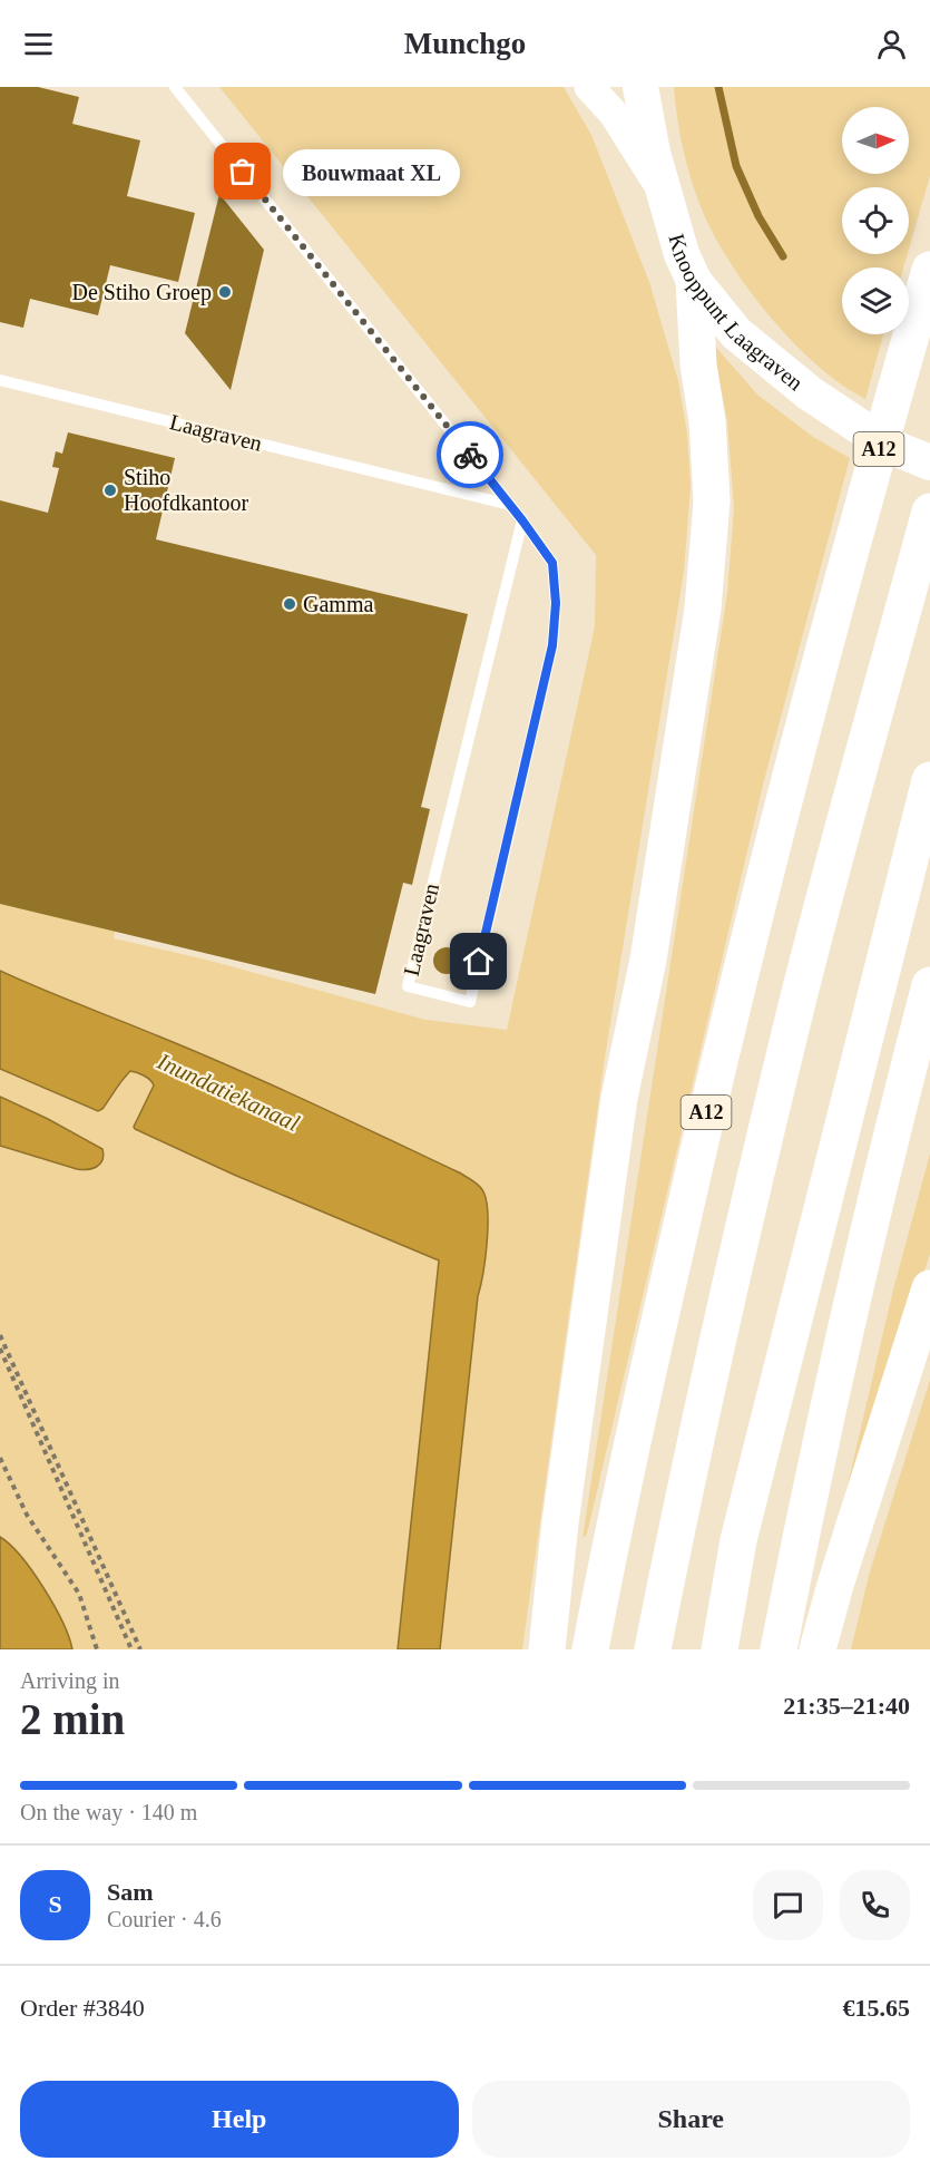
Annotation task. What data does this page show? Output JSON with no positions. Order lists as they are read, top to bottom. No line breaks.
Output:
{"streets":{"highway":["A12"],"main road":["Knooppunt Laagraven"],"lane":["Laagraven"]},"water":["Inundatiekanaal"],"places":["Bouwmaat XL","De Stiho Groep","Stiho Hoofdkantoor","Gamma"],"north":"right","page":{"header":"Munchgo","bubble":"Bouwmaat XL","heading":["2 min","Arriving in","21:35–21:40"],"panel":["Sam","Courier · 4.6","Order #3840","€15.65"],"bar":"On the way · 140 m","round":"S","buttons":["Help","Share"]}}
